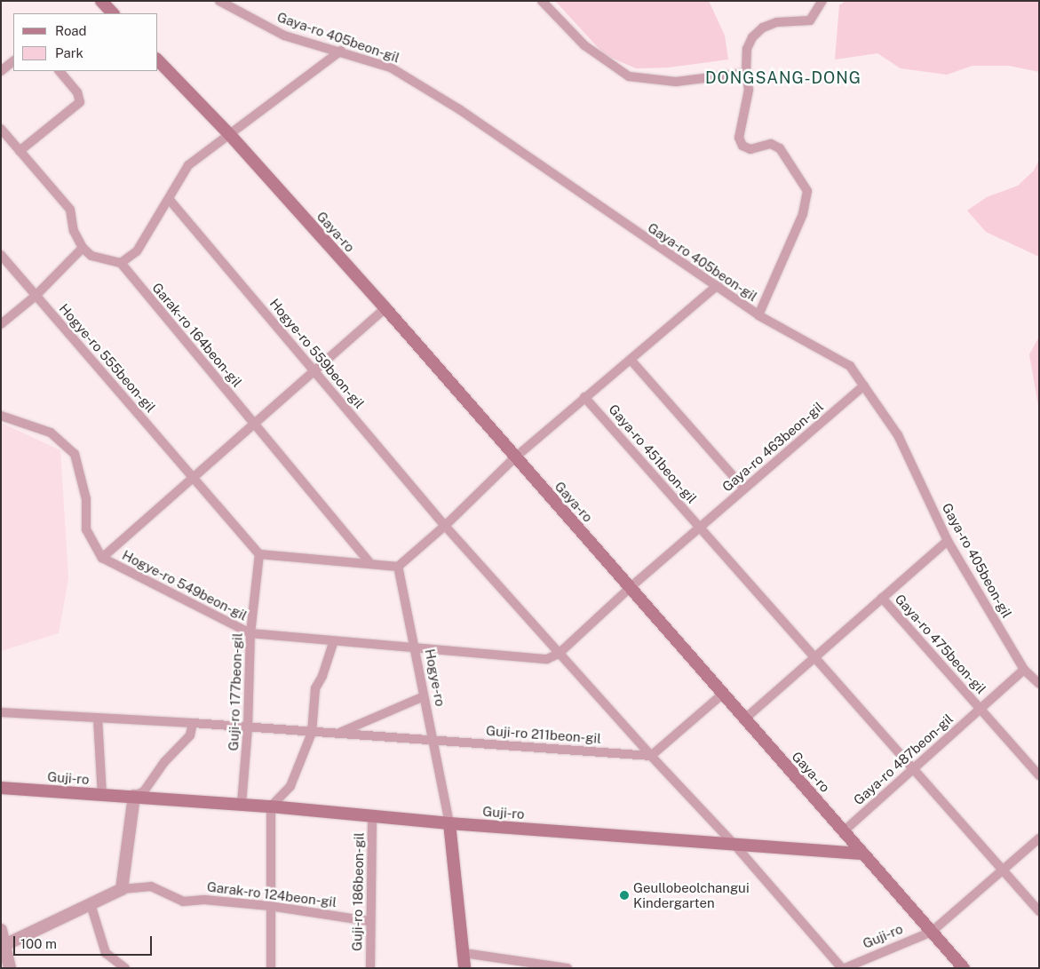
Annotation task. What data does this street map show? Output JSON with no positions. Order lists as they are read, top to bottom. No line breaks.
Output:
{"streets":{"main road":["Gaya-ro","Hogye-ro","Guji-ro"],"street":["Gaya-ro 405beon-gil","Garak-ro 164beon-gil","Hogye-ro 559beon-gil","Hogye-ro 555beon-gil","Gaya-ro 463beon-gil","Gaya-ro 451beon-gil","Hogye-ro 549beon-gil","Gaya-ro 475beon-gil","Guji-ro 177beon-gil","Guji-ro 211beon-gil","Gaya-ro 487beon-gil","Guji-ro 186beon-gil","Garak-ro 124beon-gil"]},"crossings":[["Gaya-ro 405beon-gil","Gaya-ro 463beon-gil"],["Gaya-ro 405beon-gil","Gaya-ro 475beon-gil"],["Gaya-ro 405beon-gil","Gaya-ro 487beon-gil"],["Gaya-ro","Gaya-ro 463beon-gil"],["Gaya-ro","Gaya-ro 475beon-gil"],["Gaya-ro","Gaya-ro 487beon-gil"],["Gaya-ro","Guji-ro"],["Hogye-ro 559beon-gil","Guji-ro 211beon-gil"],["Hogye-ro 555beon-gil","Hogye-ro 549beon-gil"],["Hogye-ro 555beon-gil","Guji-ro 177beon-gil"],["Gaya-ro 463beon-gil","Gaya-ro 451beon-gil"],["Hogye-ro 549beon-gil","Hogye-ro"],["Hogye-ro 549beon-gil","Guji-ro 177beon-gil"],["Gaya-ro 475beon-gil","Gaya-ro 487beon-gil"],["Hogye-ro","Guji-ro 211beon-gil"],["Hogye-ro","Guji-ro"],["Guji-ro 177beon-gil","Guji-ro 211beon-gil"],["Guji-ro 177beon-gil","Guji-ro"],["Guji-ro 211beon-gil","Guji-ro"],["Guji-ro","Guji-ro 186beon-gil"],["Guji-ro 186beon-gil","Garak-ro 124beon-gil"]],"districts":["DONGSANG-DONG"],"places":["Geullobeolchangui Kindergarten"],"legend":["Road","Park"],"scale_bar":"100 m"}
